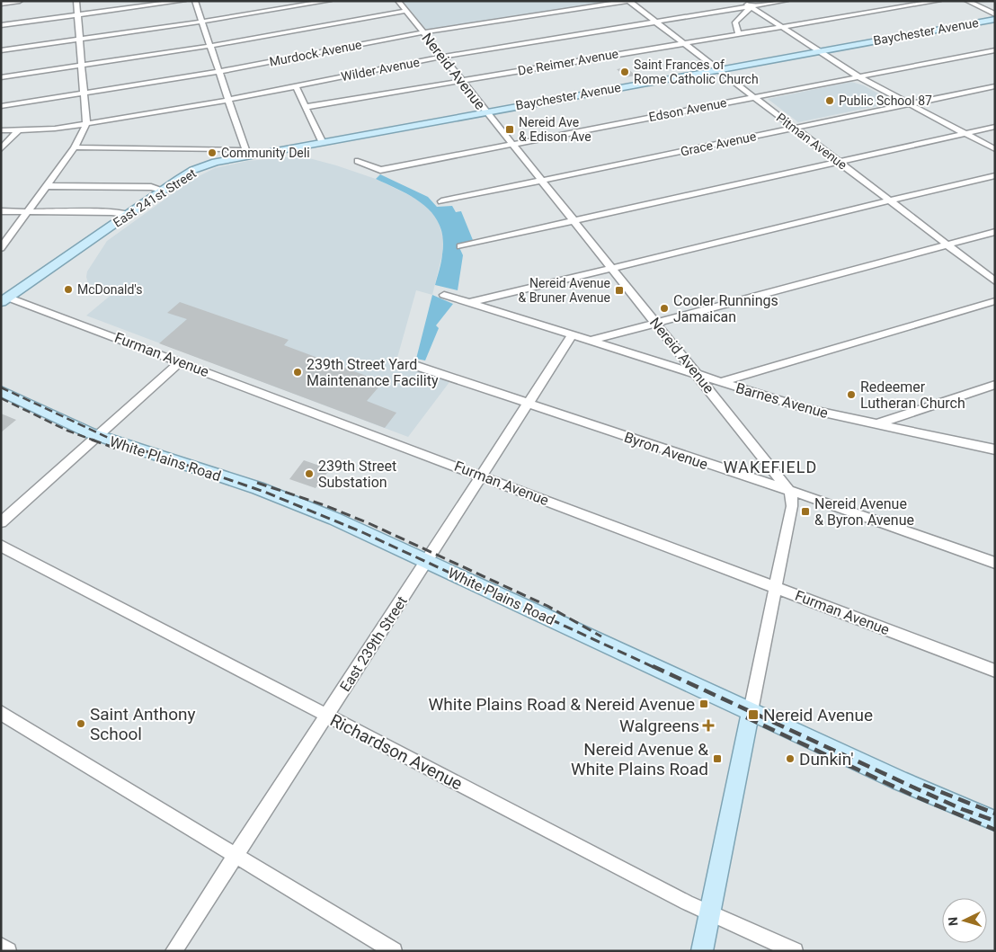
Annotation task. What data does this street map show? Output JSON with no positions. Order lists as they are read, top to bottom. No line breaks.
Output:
{"streets":{"main road":["Baychester Avenue","East 241st Street","White Plains Road"],"street":["Murdock Avenue","De Reimer Avenue","Wilder Avenue","Nereid Avenue","Edson Avenue","Pitman Avenue","Grace Avenue","Furman Avenue","Barnes Avenue","Byron Avenue","East 239th Street","Richardson Avenue"]},"crossings":[["Baychester Avenue","Nereid Avenue"],["Baychester Avenue","Pitman Avenue"],["Baychester Avenue","East 241st Street"],["Murdock Avenue","Nereid Avenue"],["Murdock Avenue","Pitman Avenue"],["De Reimer Avenue","Nereid Avenue"],["De Reimer Avenue","Pitman Avenue"],["Wilder Avenue","Nereid Avenue"],["Wilder Avenue","Pitman Avenue"],["Nereid Avenue","Edson Avenue"],["Nereid Avenue","Grace Avenue"],["Nereid Avenue","Barnes Avenue"],["Nereid Avenue","Byron Avenue"],["Edson Avenue","Pitman Avenue"],["Pitman Avenue","Grace Avenue"],["East 241st Street","Furman Avenue"],["Furman Avenue","East 239th Street"],["Barnes Avenue","East 239th Street"],["Byron Avenue","East 239th Street"],["White Plains Road","East 239th Street"],["East 239th Street","Richardson Avenue"]],"districts":["WAKEFIELD"],"places":{"other":["Saint Frances of Rome Catholic Church","Public School 87","Community Deli","McDonald's","Cooler Runnings Jamaican","239th Street Yard Maintenance Facility","Redeemer Lutheran Church","239th Street Substation","Saint Anthony School","Dunkin'"],"transit":["Nereid Ave & Edison Ave","Nereid Avenue & Bruner Avenue","Nereid Avenue & Byron Avenue","White Plains Road & Nereid Avenue","Nereid Avenue","Nereid Avenue & White Plains Road"],"health":["Walgreens"]},"north":"left"}
